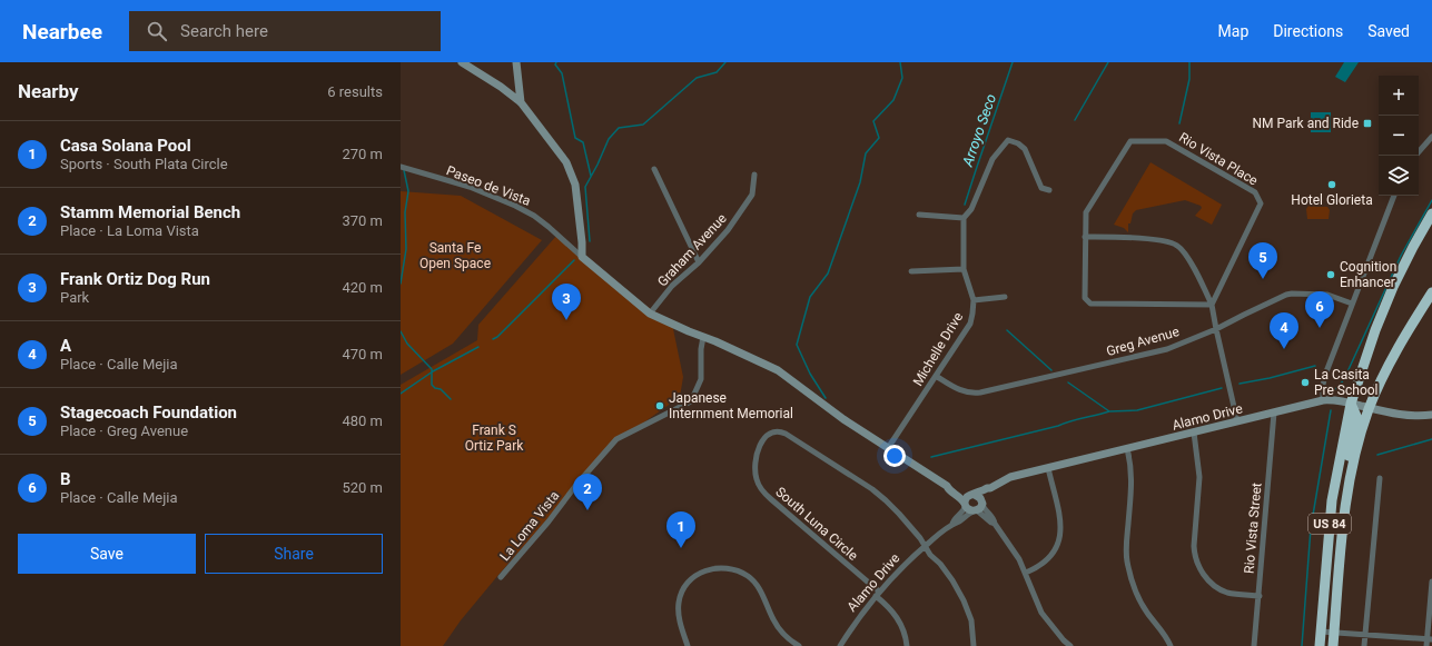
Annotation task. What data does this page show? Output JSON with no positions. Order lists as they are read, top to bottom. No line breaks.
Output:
{"streets":{"highway":["US 84"],"street":["Rio Vista Place","Paseo de Vista","Graham Avenue","Greg Avenue","Michelle Drive","Alamo Drive","South Luna Circle","La Loma Vista","Rio Vista Street"]},"crossings":[["Greg Avenue","Michelle Drive"],["Alamo Drive","South Luna Circle"],["Alamo Drive","US 84"],["Alamo Drive","Rio Vista Street"]],"water":["Arroyo Seco"],"parks":["Santa Fe Open Space","Frank S Ortiz Park"],"places":{"transit":["NM Park and Ride"],"other":["Hotel Glorieta","Cognition Enhancer","La Casita Pre School","Japanese Internment Memorial"]},"page":{"header":"Nearbee","search":"Search here","nav":["Map","Directions","Saved"],"heading":["Nearby","6 results"],"map_buttons":["+","−"],"list":[{"mark":"1","name":"Casa Solana Pool","note":"Sports · South Plata Circle","value":"270 m"},{"mark":"2","name":"Stamm Memorial Bench","note":"Place · La Loma Vista","value":"370 m"},{"mark":"3","name":"Frank Ortiz Dog Run","note":"Park","value":"420 m"},{"mark":"4","name":"A","note":"Place · Calle Mejia","value":"470 m"},{"mark":"5","name":"Stagecoach Foundation","note":"Place · Greg Avenue","value":"480 m"},{"mark":"6","name":"B","note":"Place · Calle Mejia","value":"520 m"}],"pins":["5","3","6","4","2","1"],"buttons":["Save","Share"]}}
